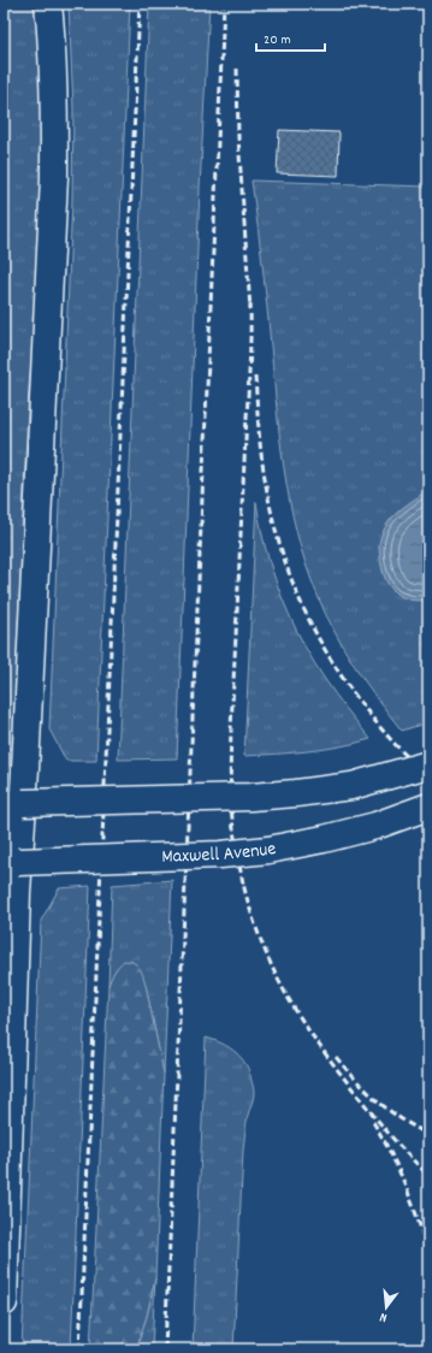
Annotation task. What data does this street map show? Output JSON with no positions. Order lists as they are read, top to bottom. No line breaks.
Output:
{"streets":{"main road":["Maxwell Avenue"]},"scale_bar":"20 m","north":"bottom"}
